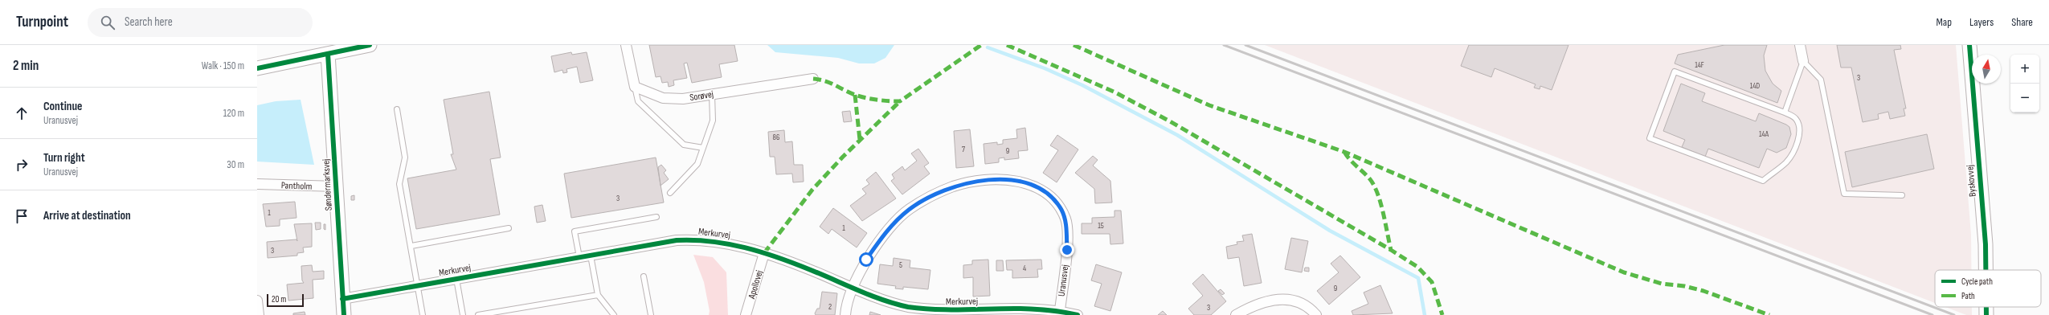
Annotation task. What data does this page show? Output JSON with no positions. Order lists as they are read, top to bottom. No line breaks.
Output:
{"streets":{"street":["Sorøvej","Byskovvej","Søndermarksvej","Pantholm","Merkurvej","Uranusvej","Apollovej"]},"crossings":[["Søndermarksvej","Pantholm"],["Søndermarksvej","Merkurvej"],["Merkurvej","Uranusvej"],["Merkurvej","Apollovej"]],"house_numbers":["14F","3","14D","14A","86","7","9","3","1","15","1","3","5","4","9","2","3"],"legend":["Cycle path","Path"],"scale_bar":"20 m","north":"top","page":{"header":"Turnpoint","search":"Search here","nav":["Map","Layers","Share"],"heading":["2 min","Walk · 150 m"],"map_buttons":["+","−"],"list":[["Continue","Uranusvej","120 m"],["Turn right","Uranusvej","30 m"],"Arrive at destination"],"scale":"20 m"}}
